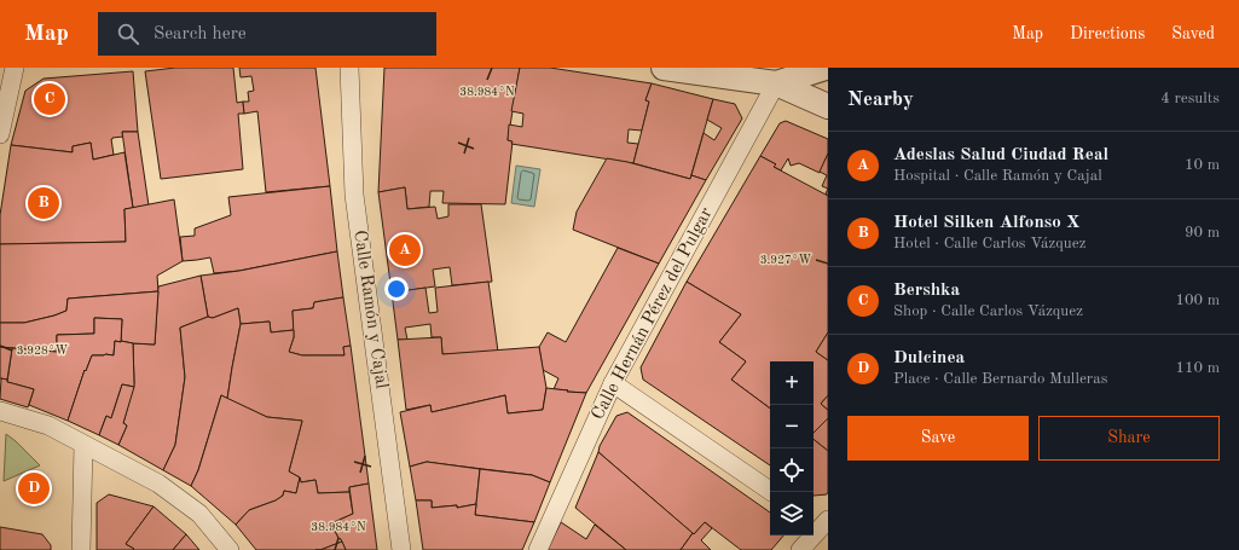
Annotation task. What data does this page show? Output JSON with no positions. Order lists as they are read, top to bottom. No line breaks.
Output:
{"streets":{"street":["Calle Ramón y Cajal","Calle Hernán Pérez del Pulgar"]},"page":{"header":"Map","search":"Search here","nav":["Map","Directions","Saved"],"heading":["Nearby","4 results"],"pins":["C","B","A","D"],"list":[{"mark":"A","name":"Adeslas Salud Ciudad Real","note":"Hospital · Calle Ramón y Cajal","value":"10 m"},{"mark":"B","name":"Hotel Silken Alfonso X","note":"Hotel · Calle Carlos Vázquez","value":"90 m"},{"mark":"C","name":"Bershka","note":"Shop · Calle Carlos Vázquez","value":"100 m"},{"mark":"D","name":"Dulcinea","note":"Place · Calle Bernardo Mulleras","value":"110 m"}],"map_buttons":["+","−"],"buttons":["Save","Share"]},"coordinates":["38.984°N","3.927°W","3.928°W"]}
